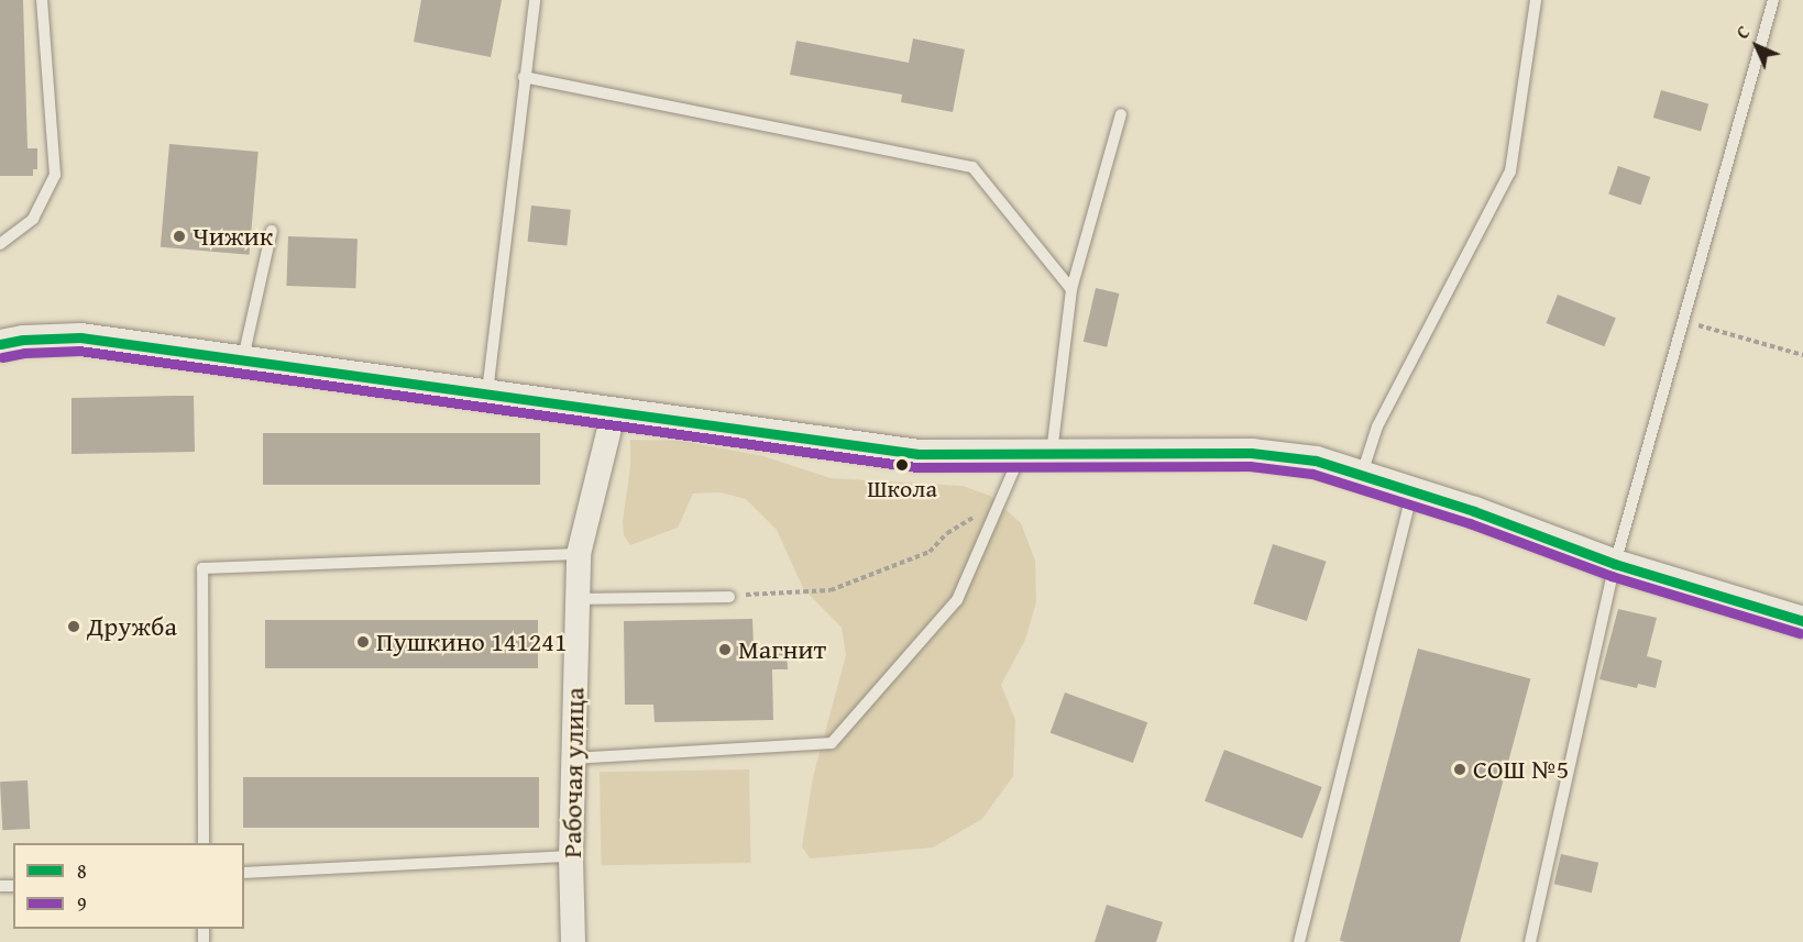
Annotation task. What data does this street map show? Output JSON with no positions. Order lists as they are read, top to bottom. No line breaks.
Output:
{"streets":{"street":["Рабочая улица"]},"places":["Чижик","Школа","Дружба","Пушкино 141241","Магнит","СОШ №5"],"lines":["transit line 8","transit line 9"],"legend":["8","9"],"north":"top left"}
